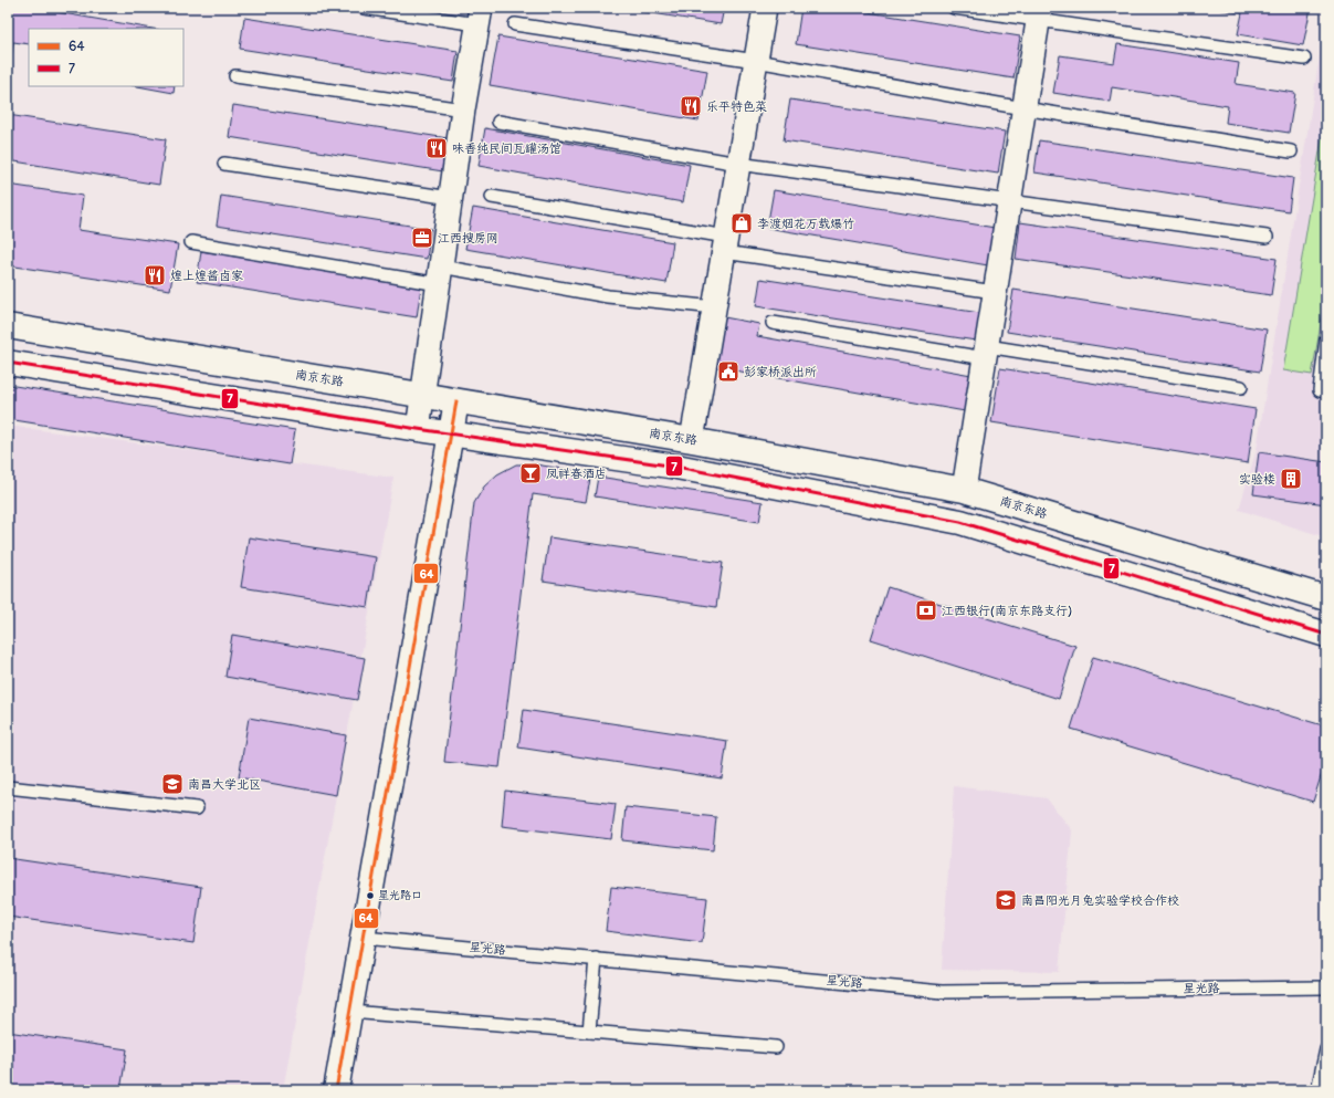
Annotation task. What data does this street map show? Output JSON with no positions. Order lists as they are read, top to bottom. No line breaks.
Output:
{"streets":{"main road":["南京东路"],"lane":["星光路"]},"places":{"restaurant":["乐平特色菜","味香纯民间瓦罐汤馆","煌上煌酱卤家"],"shop":["李渡烟花万载爆竹"],"office":["江西搜房网"],"public building":["彭家桥派出所"],"bar":["凤祥春酒店"],"building":["实验楼"],"bank":["江西银行(南京东路支行)"],"school or university":["南昌大学北区","南昌阳光月兔实验学校合作校"],"other":["星光路口"]},"lines":["transit line 7","transit line 64"],"legend":["64","7"]}
